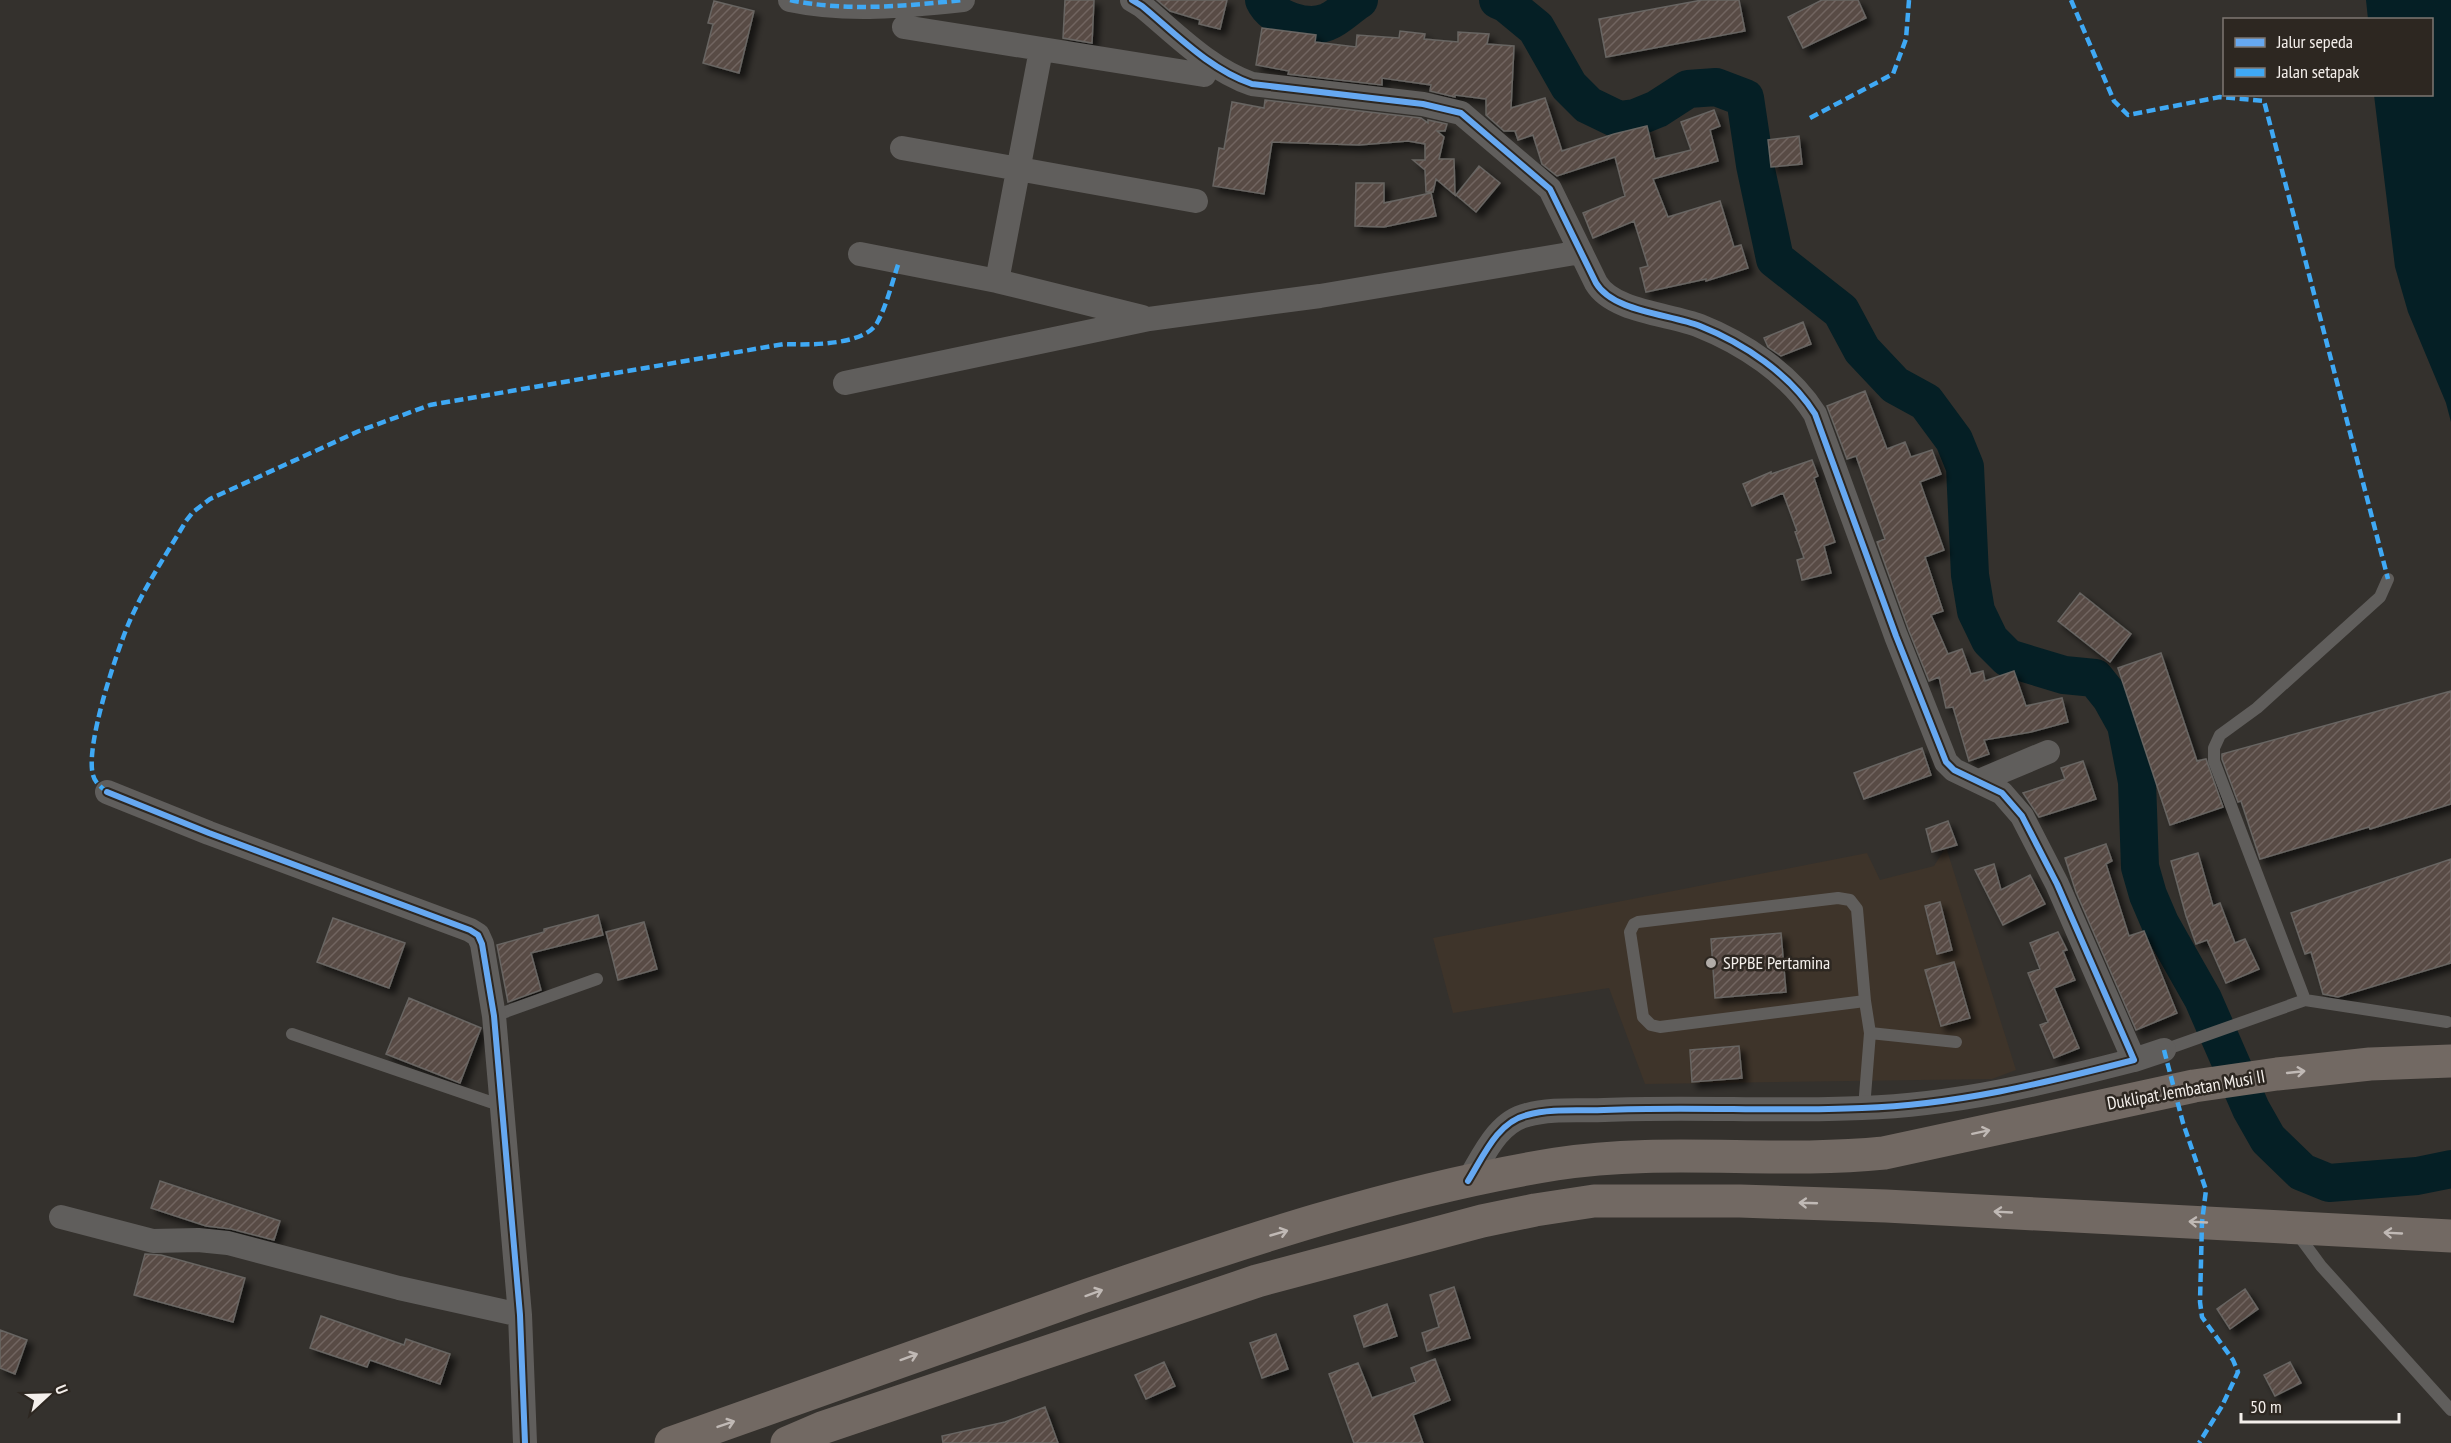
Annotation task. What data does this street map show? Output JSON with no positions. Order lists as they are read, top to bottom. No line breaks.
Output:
{"streets":{"highway":["Duklipat Jembatan Musi II"]},"places":["SPPBE Pertamina"],"legend":["Jalur sepeda","Jalan setapak"],"scale_bar":"50 m","north":"right"}
